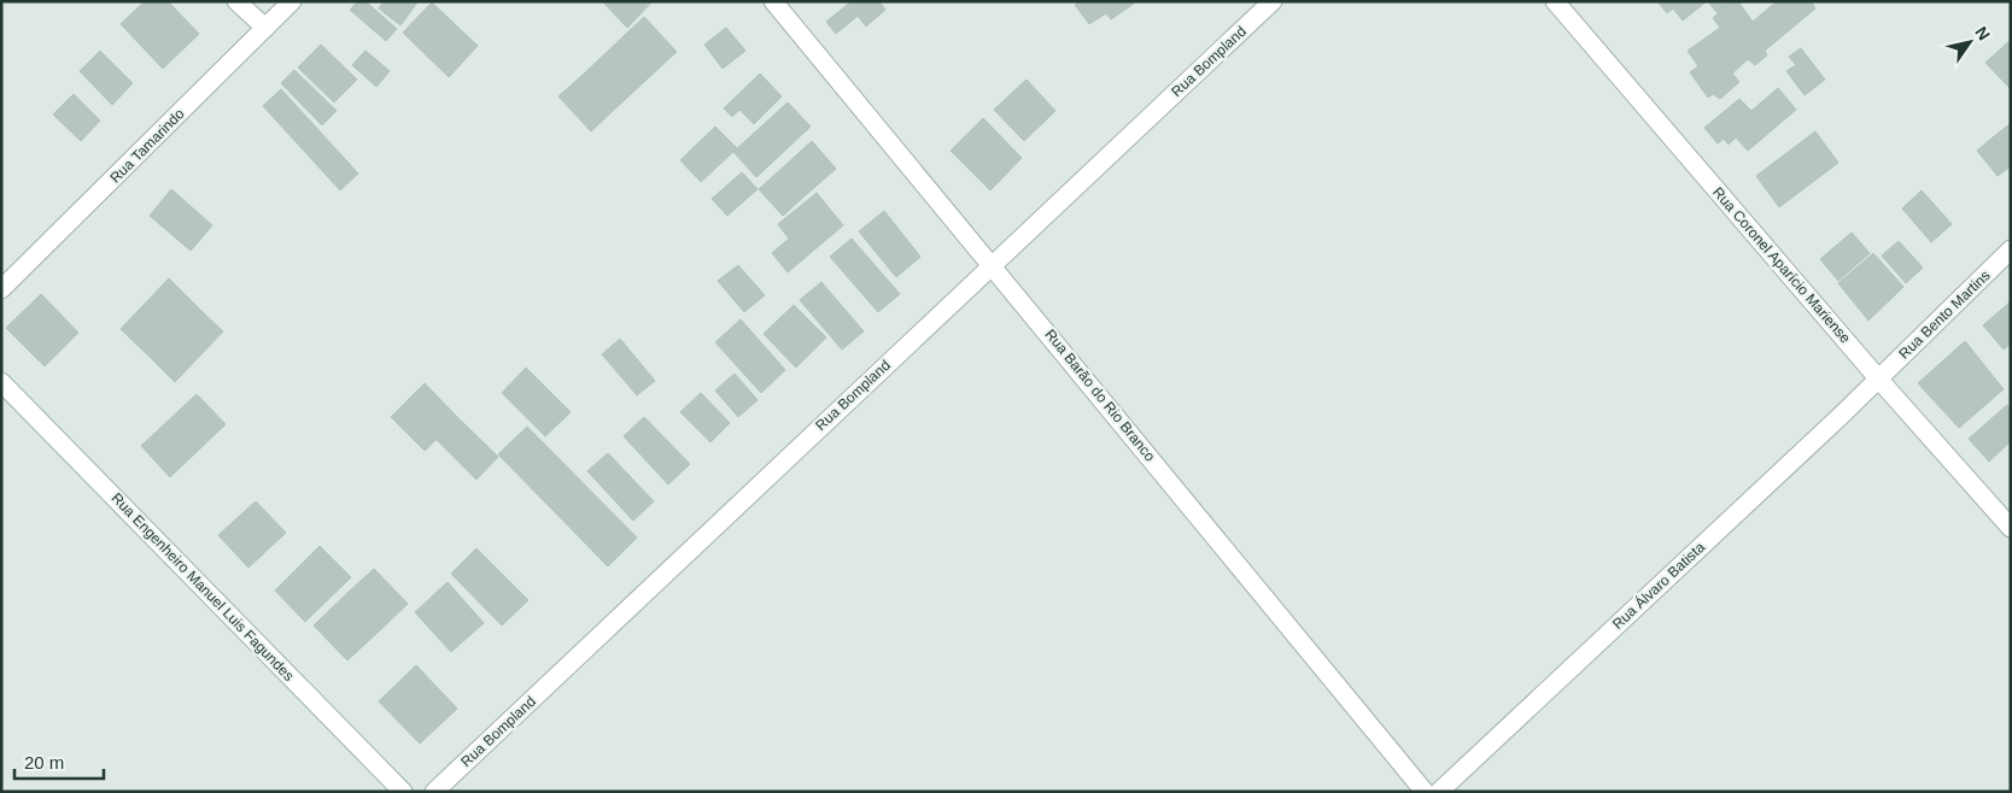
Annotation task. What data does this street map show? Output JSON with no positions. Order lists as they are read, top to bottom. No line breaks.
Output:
{"streets":{"street":["Rua Bompland","Rua Tamarindo","Rua Coronel Aparício Mariense","Rua Bento Martins","Rua Barão do Rio Branco","Rua Álvaro Batista","Rua Engenheiro Manuel Luis Fagundes"]},"crossings":[["Rua Bompland","Rua Barão do Rio Branco"],["Rua Coronel Aparício Mariense","Rua Bento Martins"],["Rua Coronel Aparício Mariense","Rua Álvaro Batista"],["Rua Bento Martins","Rua Álvaro Batista"]],"scale_bar":"20 m","north":"top right"}
